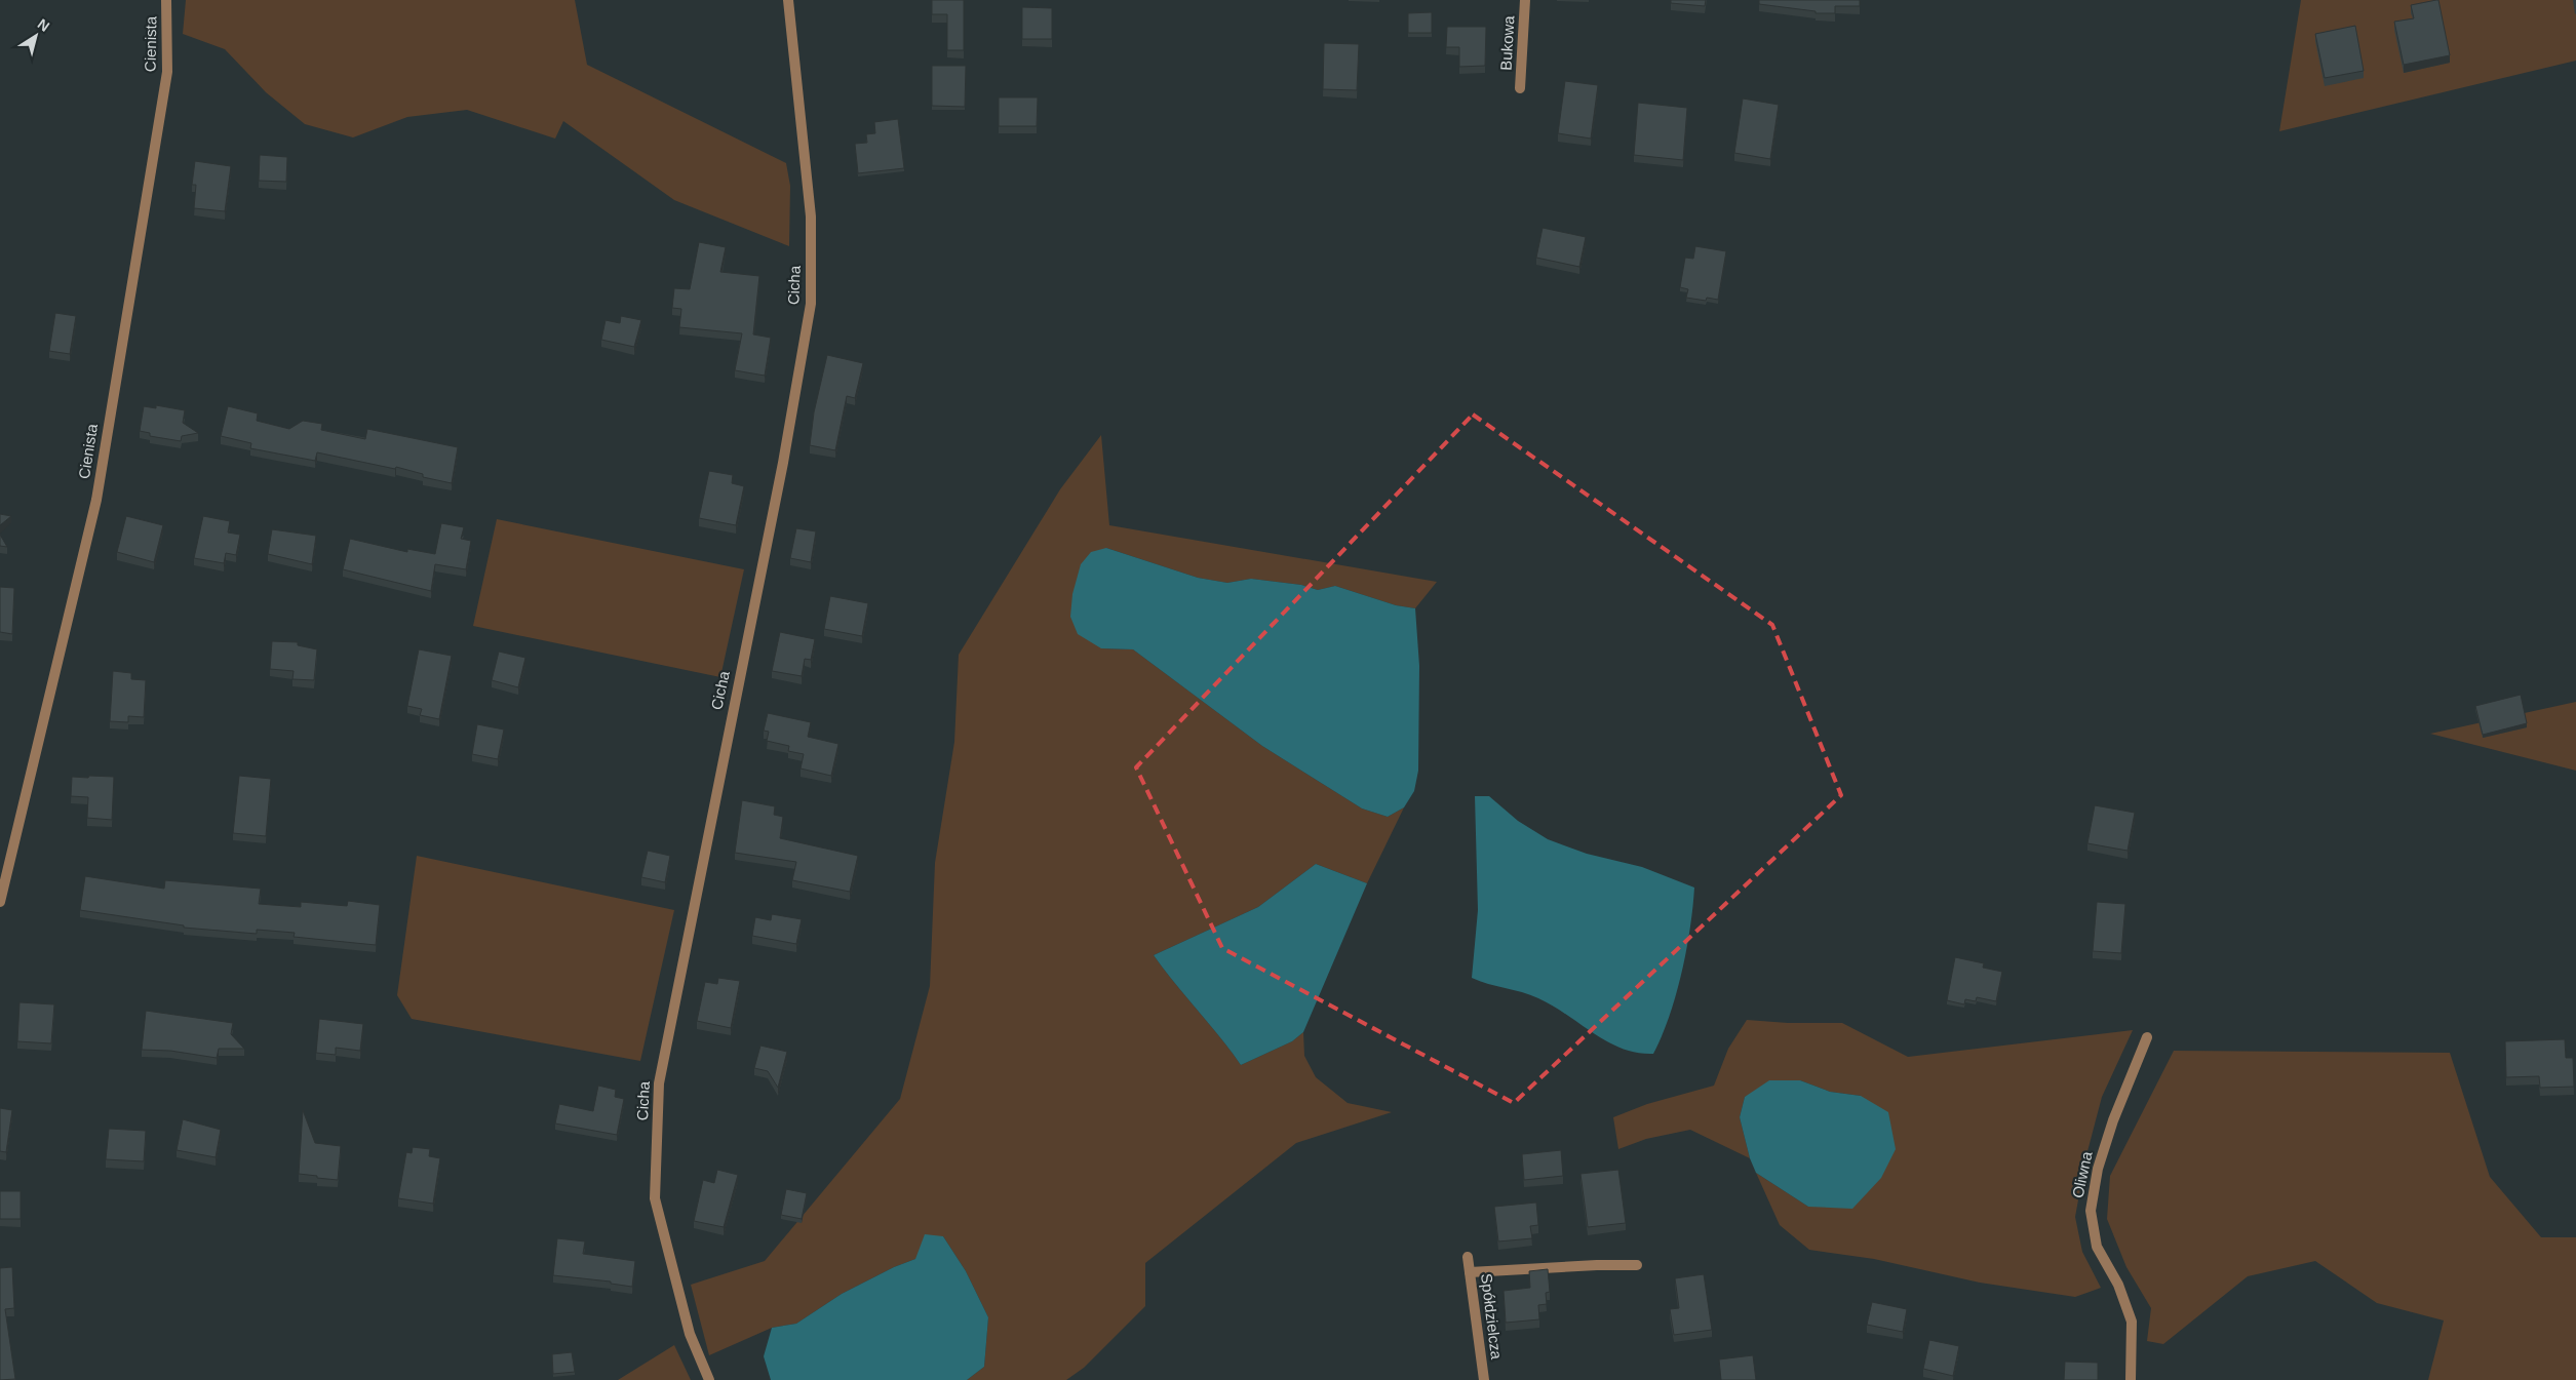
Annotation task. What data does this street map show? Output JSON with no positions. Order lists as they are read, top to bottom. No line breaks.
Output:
{"streets":{"street":["Bukowa","Cienista","Cicha","Oliwna","Spółdzielcza"]},"north":"top right"}
